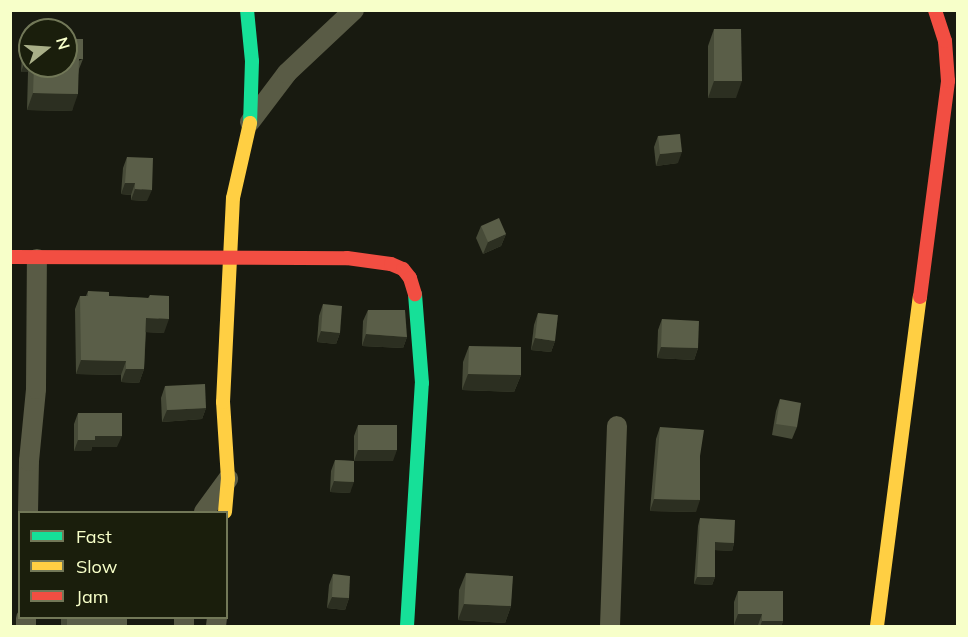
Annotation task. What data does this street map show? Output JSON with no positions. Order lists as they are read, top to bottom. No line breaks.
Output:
{"legend":["Fast","Slow","Jam"],"north":"right"}
